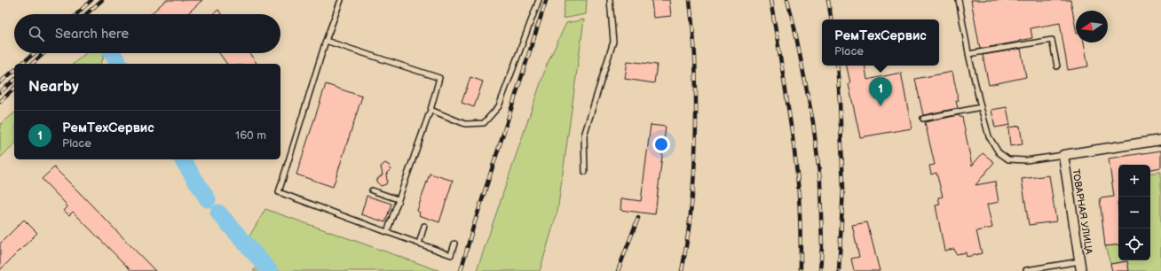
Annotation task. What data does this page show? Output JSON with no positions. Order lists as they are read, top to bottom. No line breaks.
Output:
{"streets":{"street":["ТОВАРНАЯ УЛИЦА"]},"north":"left","page":{"search":"Search here","popup":["РемТехСервис","Place"],"heading":"Nearby","pins":"1","list":[{"mark":"1","name":"РемТехСервис","note":"Place","value":"160 m"}],"map_buttons":["+","−"]}}
